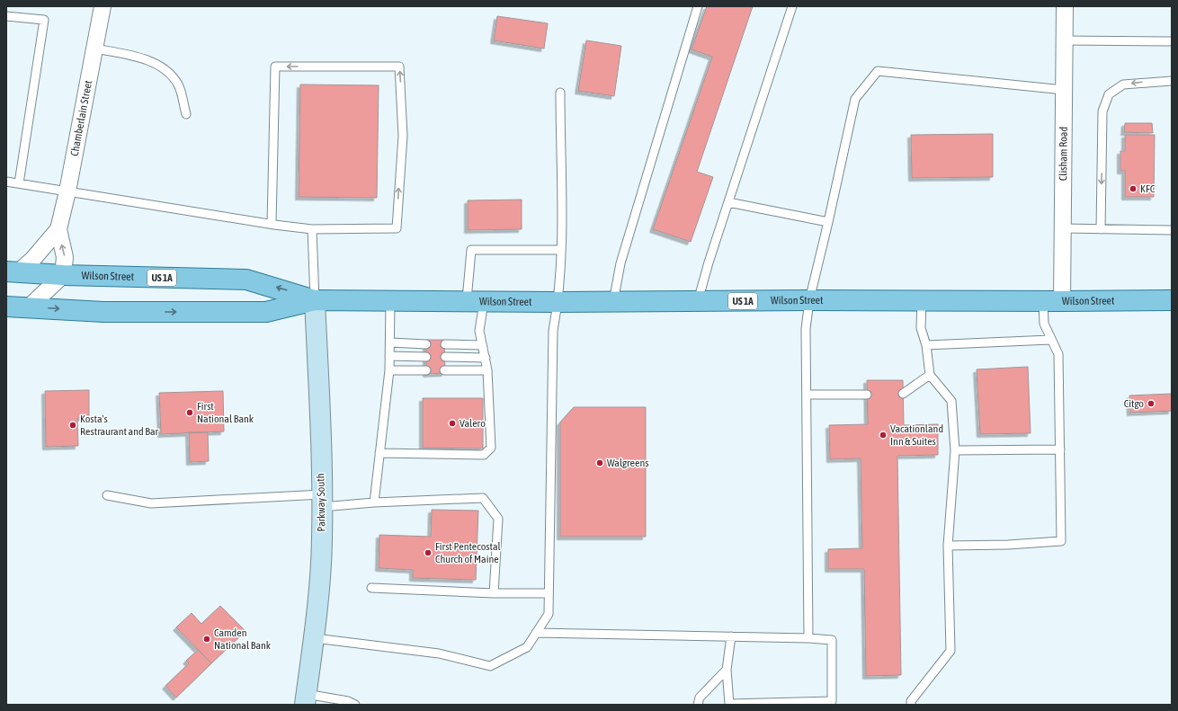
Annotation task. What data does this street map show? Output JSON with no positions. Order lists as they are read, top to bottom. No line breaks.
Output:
{"streets":{"main road":["Wilson Street","US 1A","Parkway South"],"street":["Chamberlain Street","Clisham Road"]},"crossings":[["Chamberlain Street","Wilson Street"],["Clisham Road","Wilson Street"],["Wilson Street","Parkway South"]],"places":["KFC","Citgo","First National Bank","Valero","Kosta's Restraurant and Bar","Vacationland Inn & Suites","Walgreens","First Pentecostal Church of Maine","Camden National Bank"]}
